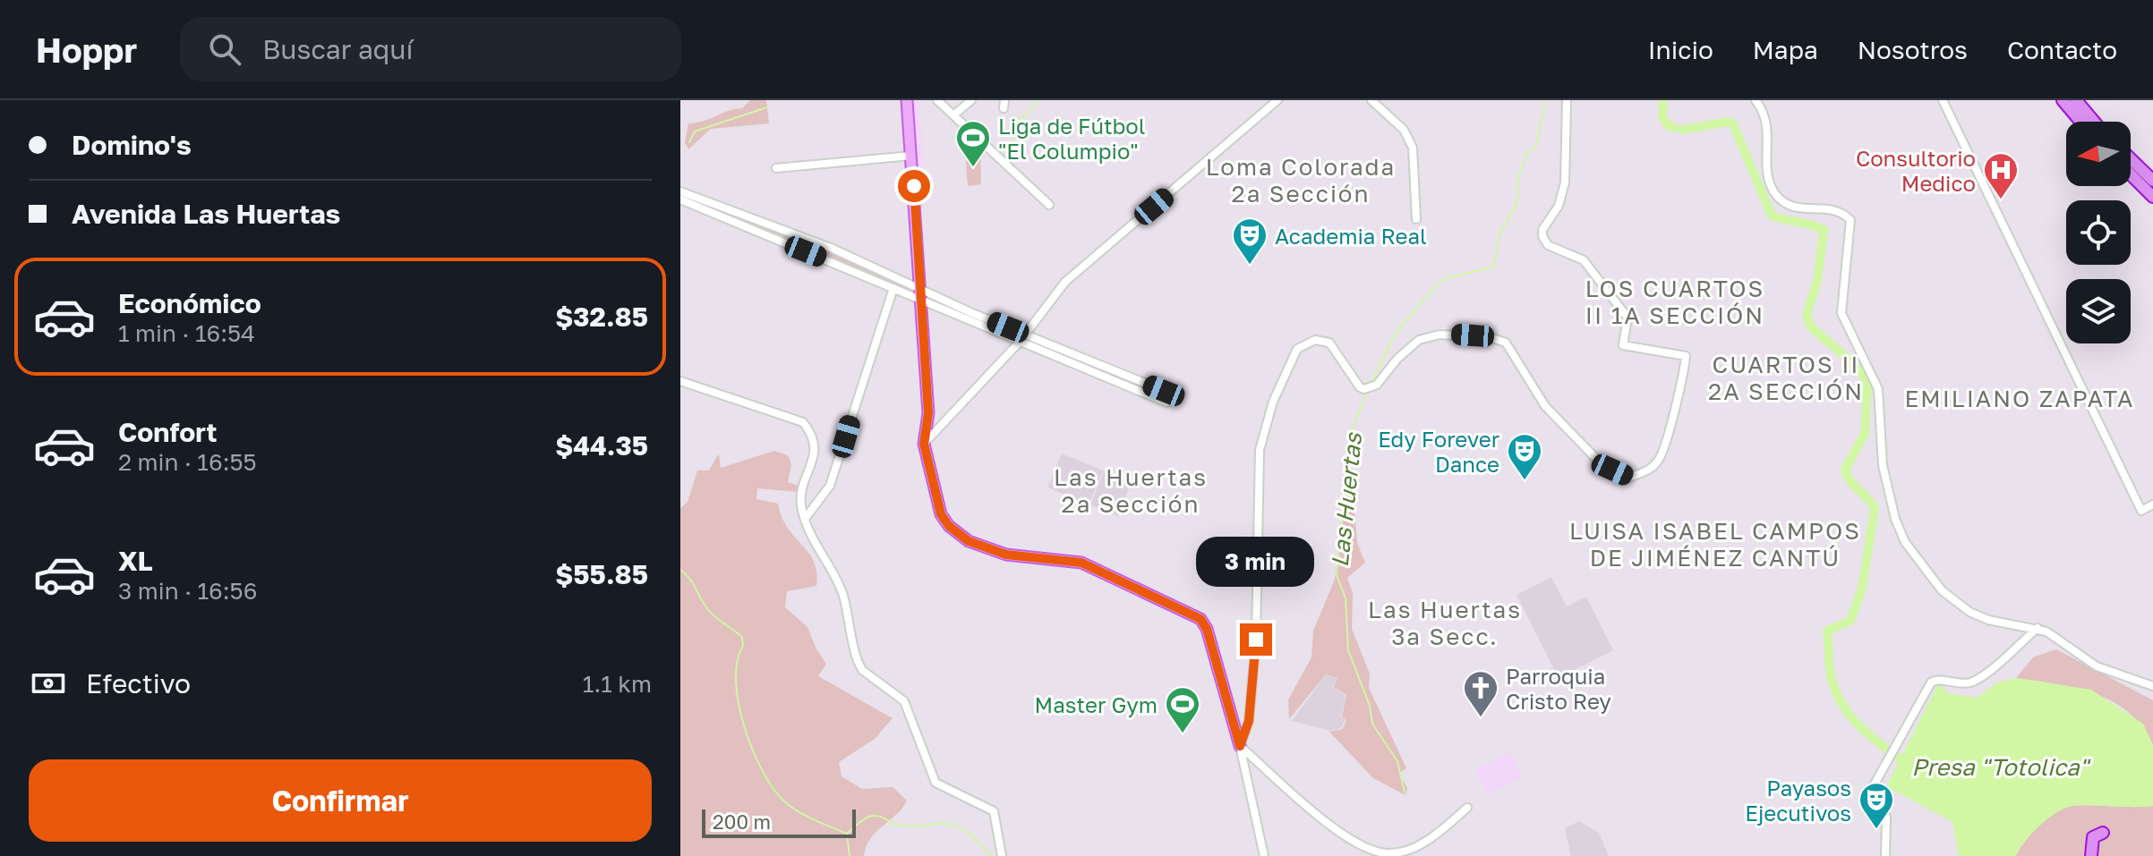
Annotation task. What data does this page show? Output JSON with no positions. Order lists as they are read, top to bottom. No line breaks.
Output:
{"districts":["Loma Colorada 2ª Sección","LOS CUARTOS II 1A SECCIÓN","CUARTOS II 2A SECCIÓN","EMILIANO ZAPATA","Las Huertas 2ª Sección","LUISA ISABEL CAMPOS DE JIMÉNEZ CANTÚ","Las Huertas 3ª Secc."],"water":["Las Huertas","Presa \"Totolica\""],"places":{"sports":["Liga de Fútbol \"El Columpio\"","Master Gym"],"hospital":["Consultorio Medico"],"theatre":["Academia Real","Edy Forever Dance","Payasos Ejecutivos"],"church":["Parroquia Cristo Rey"]},"scale_bar":"200 m","north":"left","page":{"header":"Hoppr","search":"Buscar aquí","nav":["Inicio","Mapa","Nosotros","Contacto"],"banner":["Domino's","Avenida Las Huertas"],"list":[{"name":"Económico","note":"1 min · 16:54","value":"$32.85"},{"name":"Confort","note":"2 min · 16:55","value":"$44.35"},{"name":"XL","note":"3 min · 16:56","value":"$55.85"}],"bubble":"3 min","pay":["Efectivo","1.1 km"],"buttons":"Confirmar","scale":"200 m"}}
